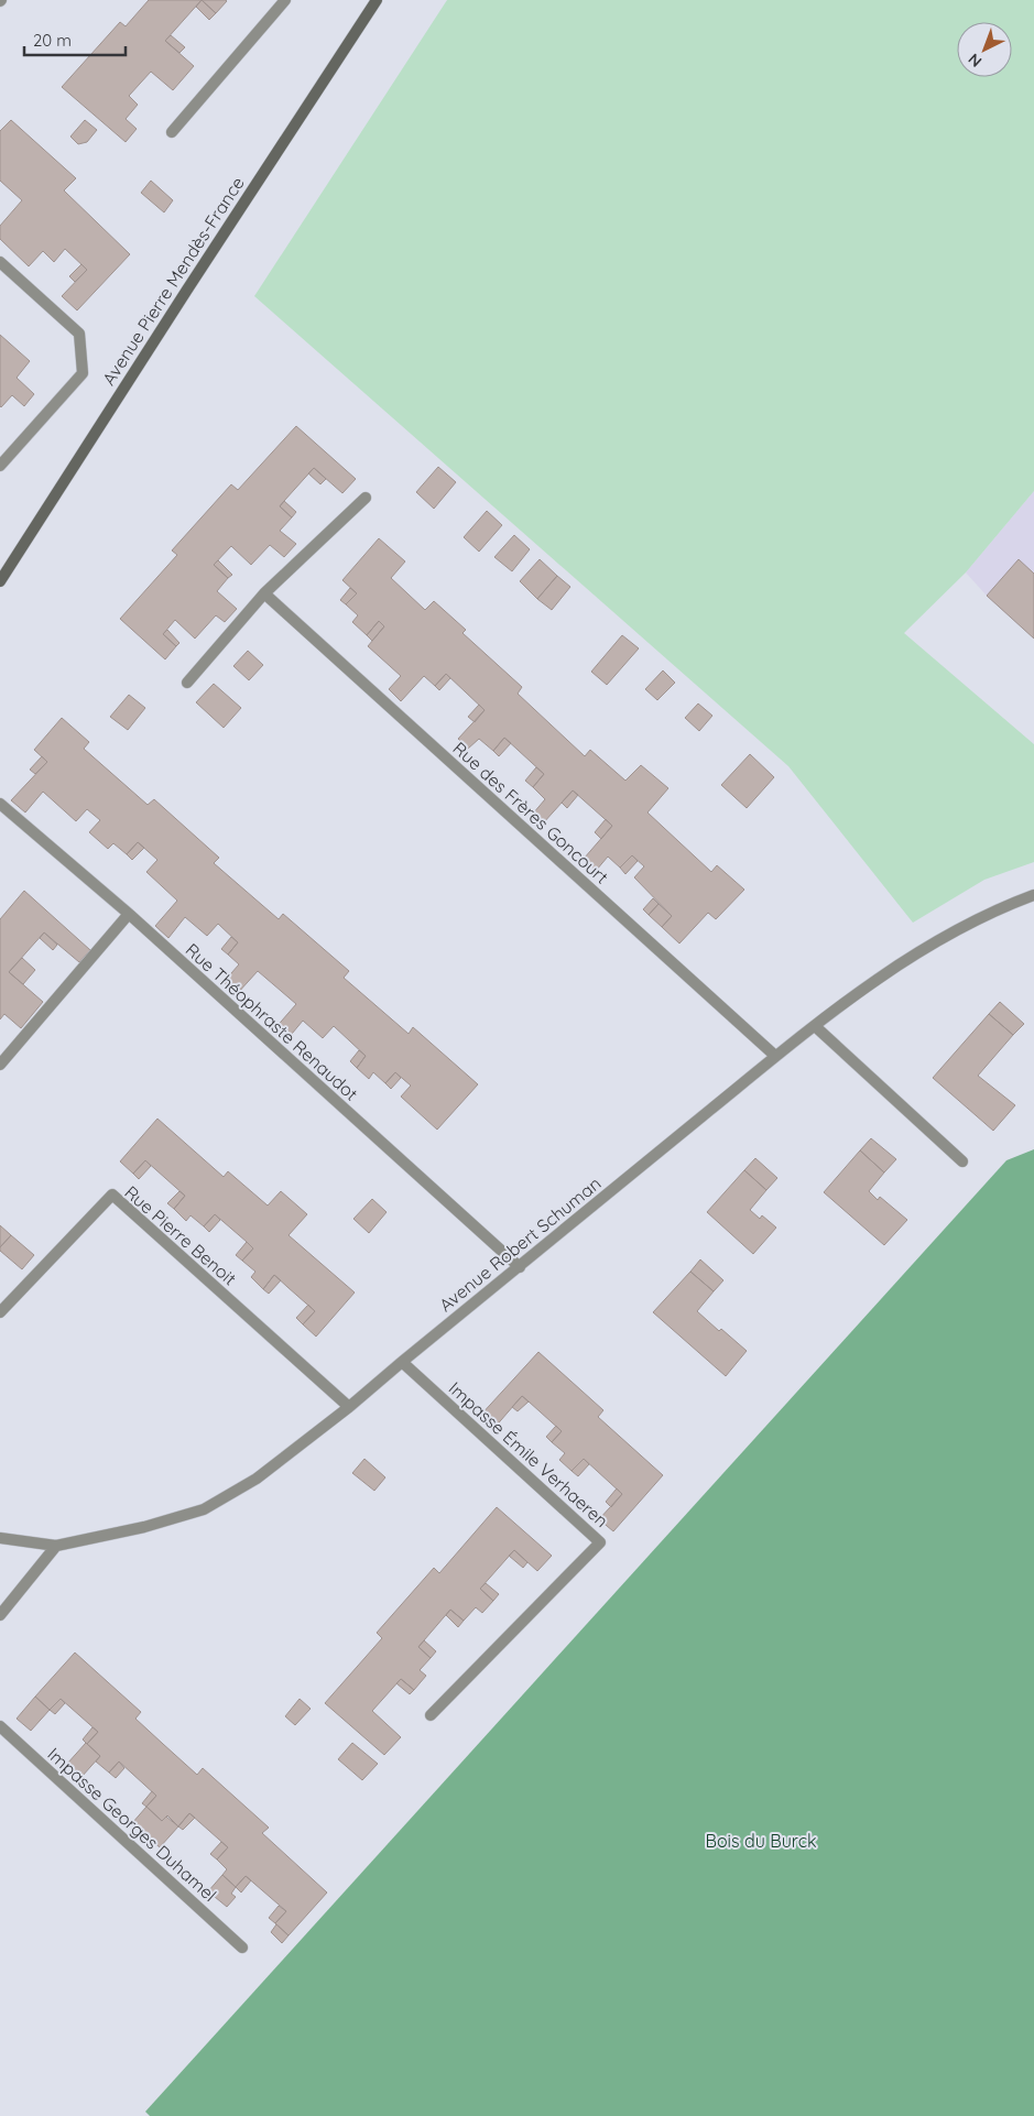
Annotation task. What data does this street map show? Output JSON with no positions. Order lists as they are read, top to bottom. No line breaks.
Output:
{"streets":{"main road":["Avenue Pierre Mendès-France"],"street":["Rue des Frères Goncourt","Rue Théophraste Renaudot","Rue Pierre Benoit","Avenue Robert Schuman","Impasse Émile Verhaeren","Impasse Georges Duhamel"]},"crossings":[["Rue des Frères Goncourt","Avenue Robert Schuman"],["Rue Théophraste Renaudot","Avenue Robert Schuman"],["Rue Pierre Benoit","Avenue Robert Schuman"],["Avenue Robert Schuman","Impasse Émile Verhaeren"]],"parks":["Bois du Burck"],"scale_bar":"20 m","north":"bottom left"}
